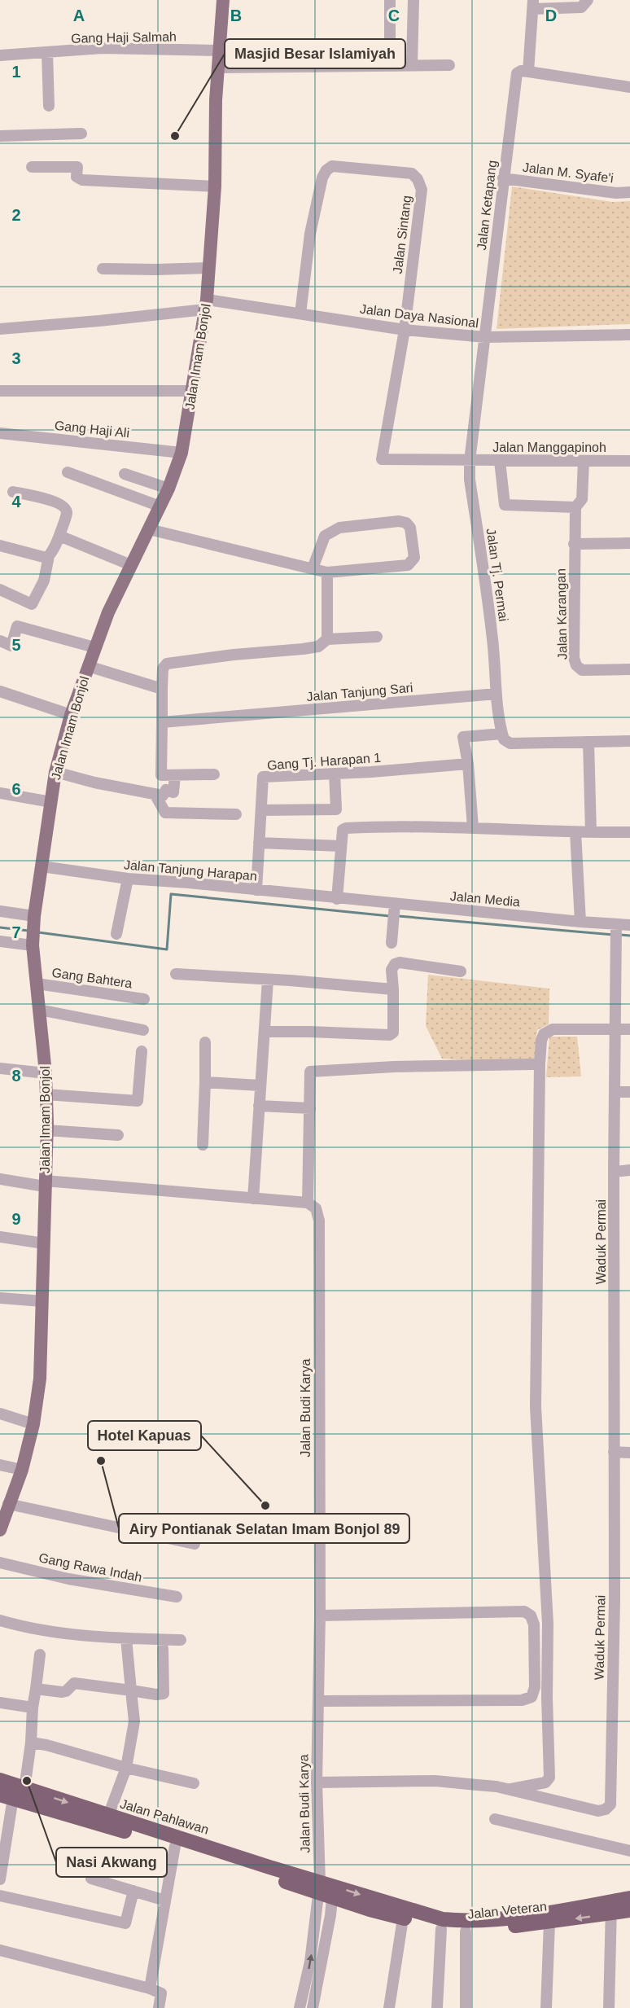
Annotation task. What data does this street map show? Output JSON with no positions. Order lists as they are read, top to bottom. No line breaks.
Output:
{"streets":{"highway":["Jalan Pahlawan","Jalan Veteran"],"main road":["Jalan Imam Bonjol"],"street":["Gang Haji Salmah","Jalan M. Syafe'i","Jalan Ketapang","Jalan Sintang","Jalan Daya Nasional","Gang Haji Ali","Jalan Manggapinoh","Jalan Tj. Permai","Jalan Karangan","Jalan Tanjung Sari","Gang Tj. Harapan 1","Jalan Tanjung Harapan","Jalan Media","Gang Bahtera","Waduk Permai","Jalan Budi Karya","Gang Rawa Indah"]},"crossings":[["Gang Haji Salmah","Jalan Imam Bonjol"],["Jalan M. Syafe'i","Jalan Ketapang"],["Jalan Ketapang","Jalan Sintang"],["Jalan Ketapang","Jalan Daya Nasional"],["Jalan Ketapang","Jalan Manggapinoh"],["Jalan Ketapang","Jalan Tj. Permai"],["Jalan Sintang","Jalan Daya Nasional"],["Jalan Sintang","Jalan Manggapinoh"],["Jalan Sintang","Jalan Tj. Permai"],["Jalan Daya Nasional","Jalan Imam Bonjol"],["Jalan Imam Bonjol","Gang Haji Ali"],["Jalan Imam Bonjol","Jalan Tanjung Harapan"],["Jalan Imam Bonjol","Gang Bahtera"],["Jalan Manggapinoh","Jalan Tj. Permai"],["Jalan Manggapinoh","Jalan Karangan"],["Jalan Tj. Permai","Jalan Tanjung Sari"],["Gang Tj. Harapan 1","Jalan Tanjung Harapan"],["Jalan Tanjung Harapan","Jalan Media"],["Jalan Media","Waduk Permai"],["Waduk Permai","Jalan Budi Karya"],["Jalan Budi Karya","Jalan Pahlawan"],["Jalan Budi Karya","Jalan Veteran"],["Jalan Pahlawan","Jalan Veteran"]],"places":["Masjid Besar Islamiyah","Airy Pontianak Selatan Imam Bonjol 89","Hotel Kapuas","Nasi Akwang"],"grid":{"columns":["A","B","C","D"],"rows":["1","2","3","4","5","6","7","8","9"]}}
